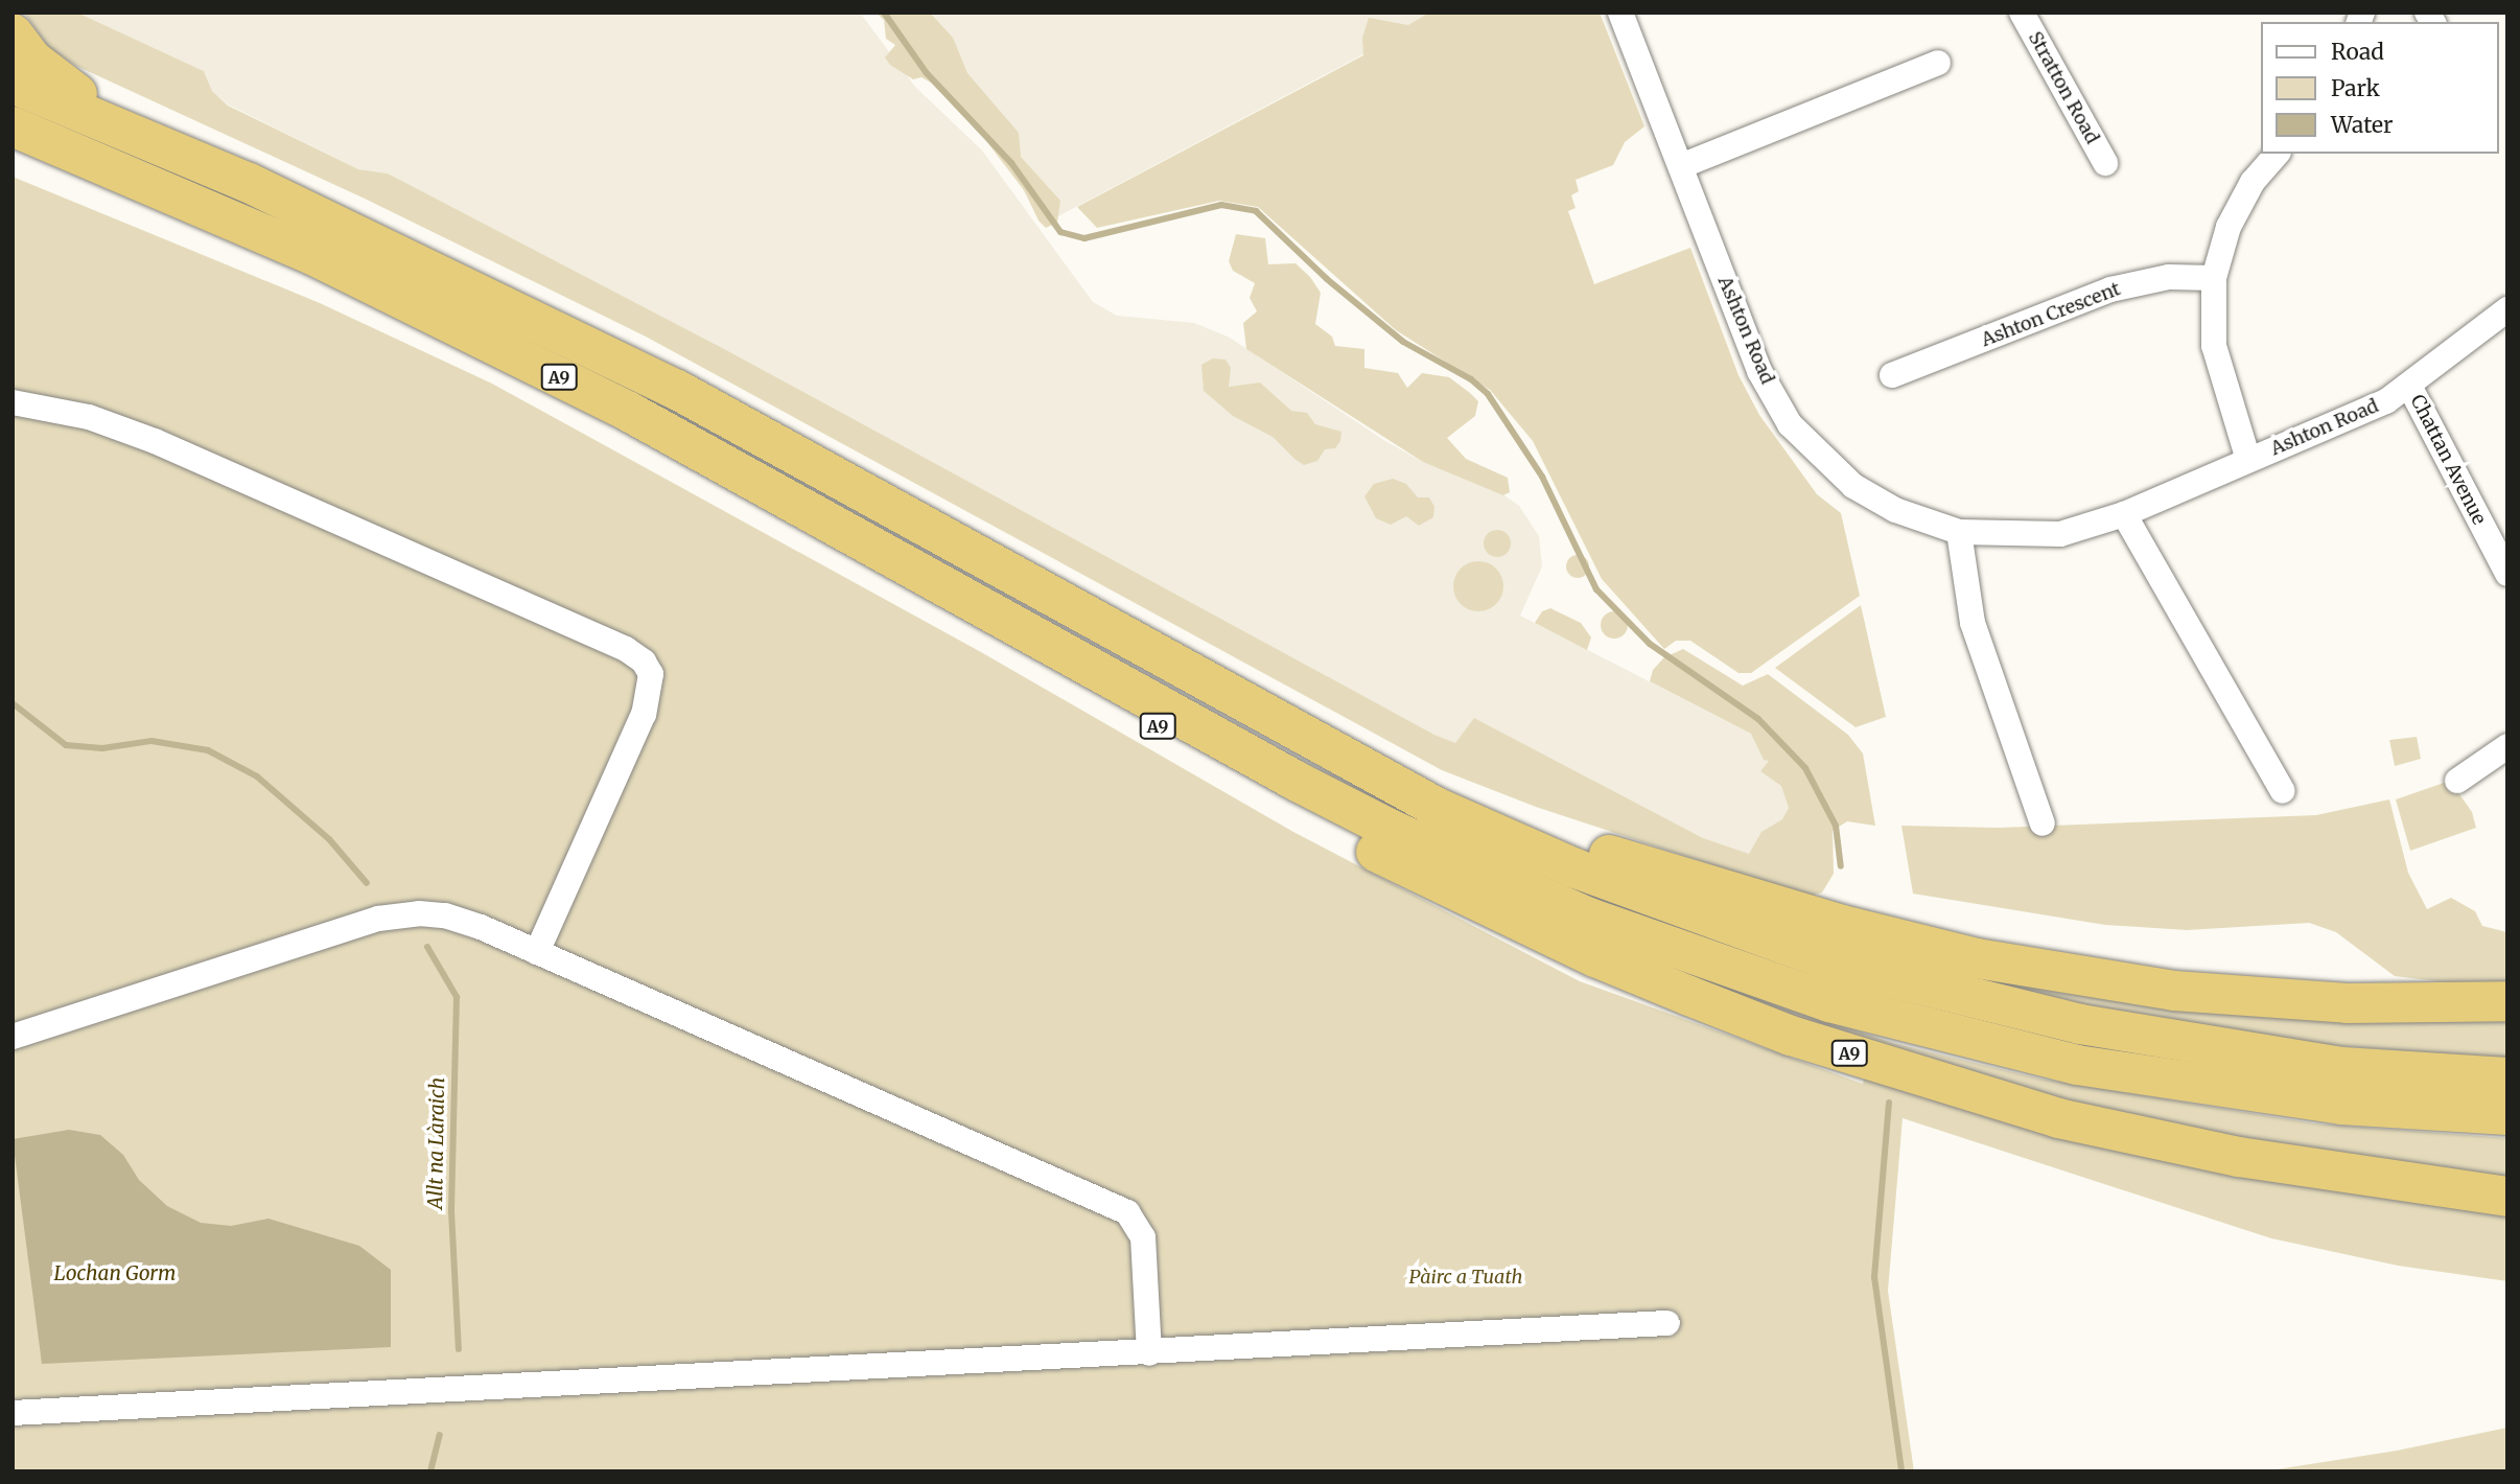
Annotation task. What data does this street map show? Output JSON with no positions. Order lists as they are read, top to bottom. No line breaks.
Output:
{"streets":{"highway":["A9"],"street":["Stratton Road","Ashton Crescent","Ashton Road","Chattan Avenue"]},"crossings":[["Ashton Road","Chattan Avenue"]],"water":["Allt na Làraich","Lochan Gorm"],"parks":["Pàirc a Tuath"],"legend":["Road","Park","Water"]}
